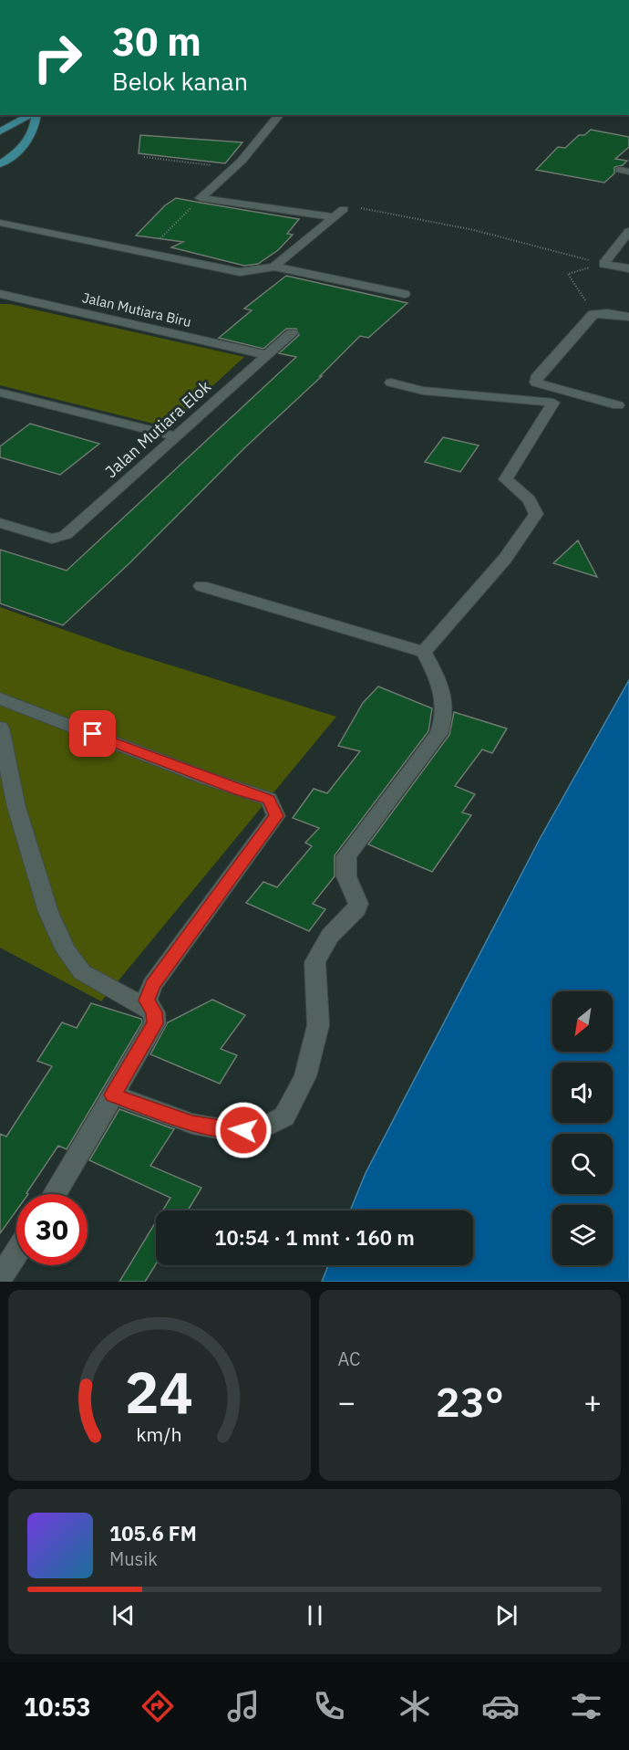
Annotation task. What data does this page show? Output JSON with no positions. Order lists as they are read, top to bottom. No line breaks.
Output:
{"streets":{"street":["Jalan Mutiara Biru","Jalan Mutiara Elok"]},"crossings":[["Jalan Mutiara Biru","Jalan Mutiara Elok"]],"north":"bottom left","page":{"turn":["30 m","Belok kanan"],"limit":"30","trip":"10:54 · 1 mnt · 160 m","tile":"AC","heat":["−","23°","+"],"song":["105.6 FM","Musik"],"tabs":"10:53","gauge":["24","km/h"]}}
